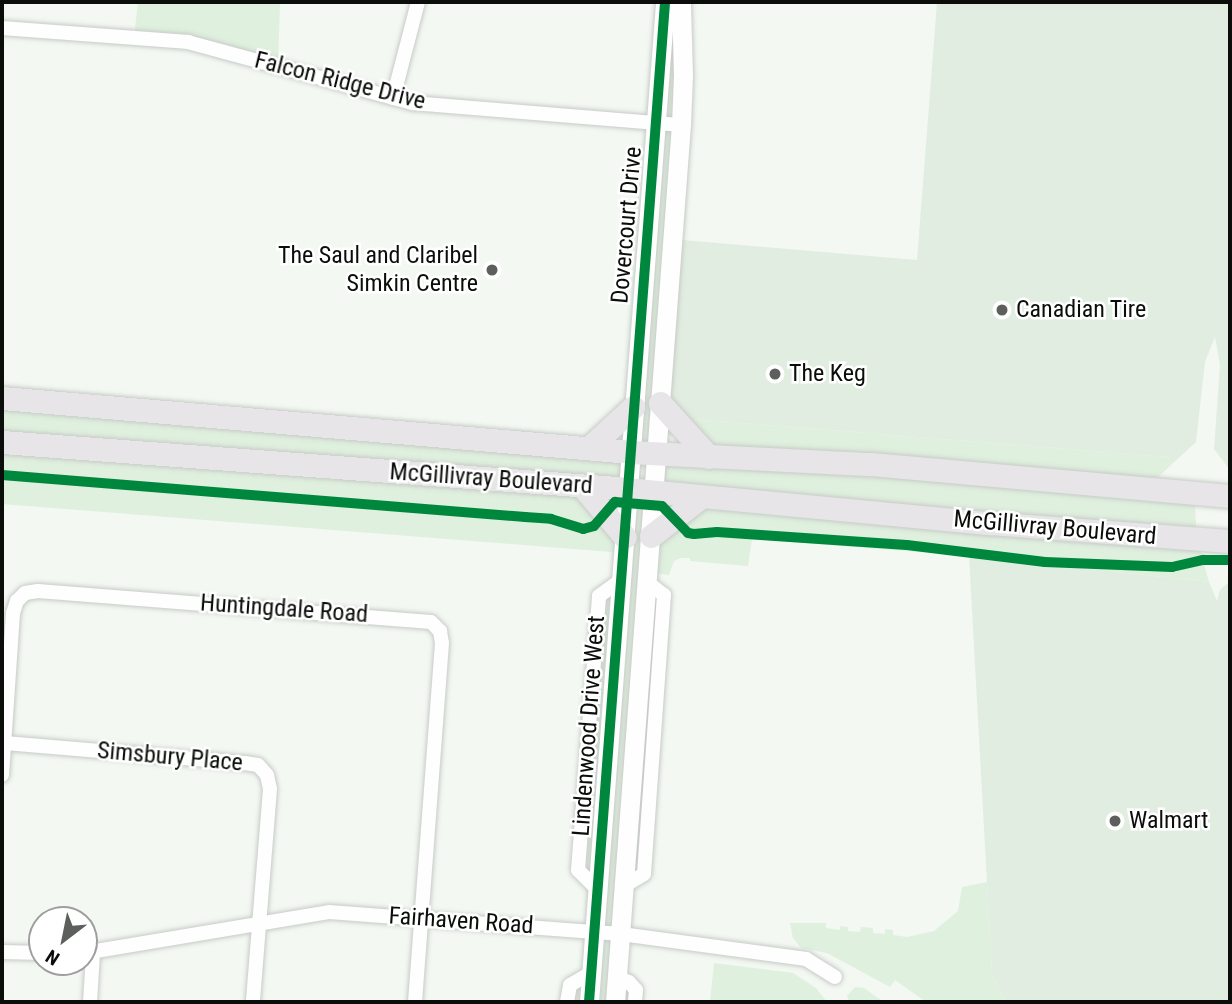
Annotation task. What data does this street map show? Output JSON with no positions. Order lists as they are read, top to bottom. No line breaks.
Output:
{"streets":{"main road":["McGillivray Boulevard"],"street":["Falcon Ridge Drive","Dovercourt Drive","Huntingdale Road","Lindenwood Drive West","Simsbury Place","Fairhaven Road"]},"crossings":[["Falcon Ridge Drive","Dovercourt Drive"],["Dovercourt Drive","McGillivray Boulevard"],["Dovercourt Drive","Lindenwood Drive West"],["McGillivray Boulevard","Lindenwood Drive West"],["Huntingdale Road","Simsbury Place"],["Huntingdale Road","Fairhaven Road"],["Lindenwood Drive West","Fairhaven Road"],["Simsbury Place","Fairhaven Road"]],"places":["The Saul and Claribel Simkin Centre","Canadian Tire","The Keg","Walmart"],"north":"bottom left"}
